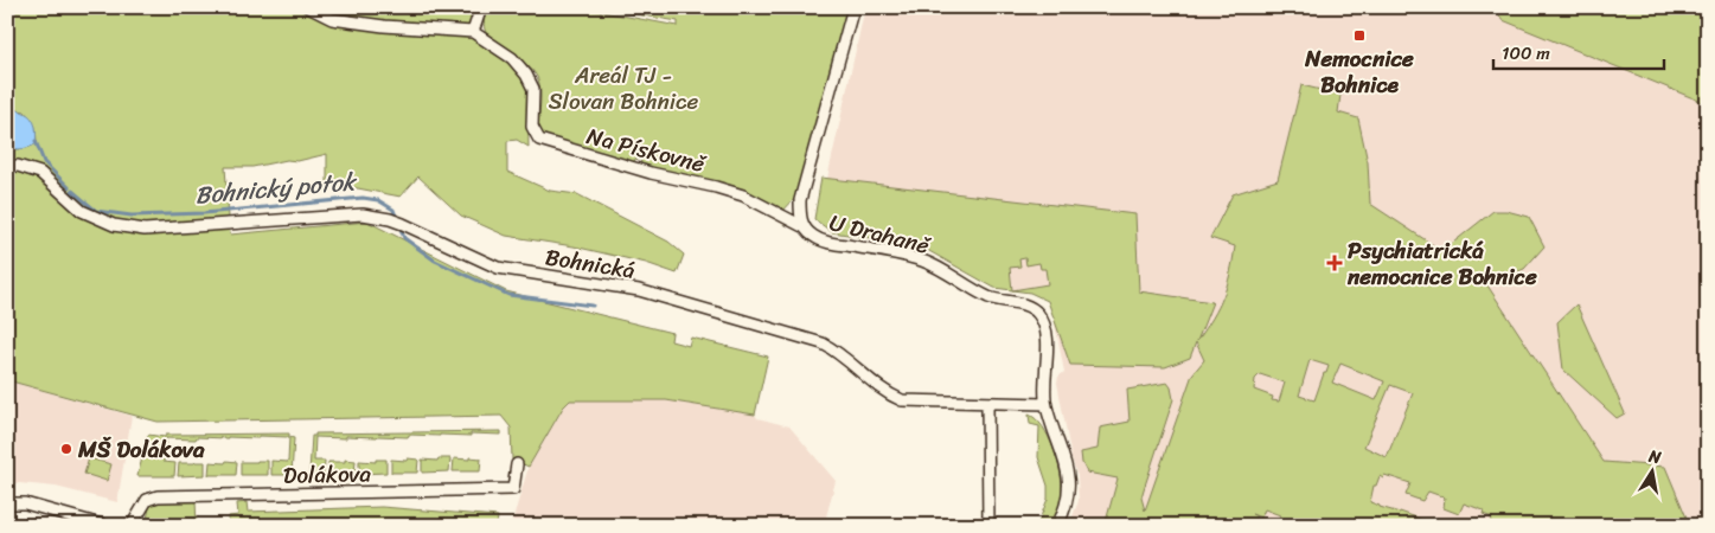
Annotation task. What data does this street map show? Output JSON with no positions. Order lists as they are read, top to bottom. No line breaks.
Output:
{"streets":{"street":["Na Pískovně","U Drahaně","Bohnická","Dolákova"]},"crossings":[["Na Pískovně","U Drahaně"],["U Drahaně","Bohnická"]],"water":["Bohnický potok"],"parks":["Areál TJ - Slovan Bohnice"],"places":{"transit":["Nemocnice Bohnice"],"health":["Psychiatrická nemocnice Bohnice"],"other":["MŠ Dolákova"]},"scale_bar":"100 m","north":"top"}
